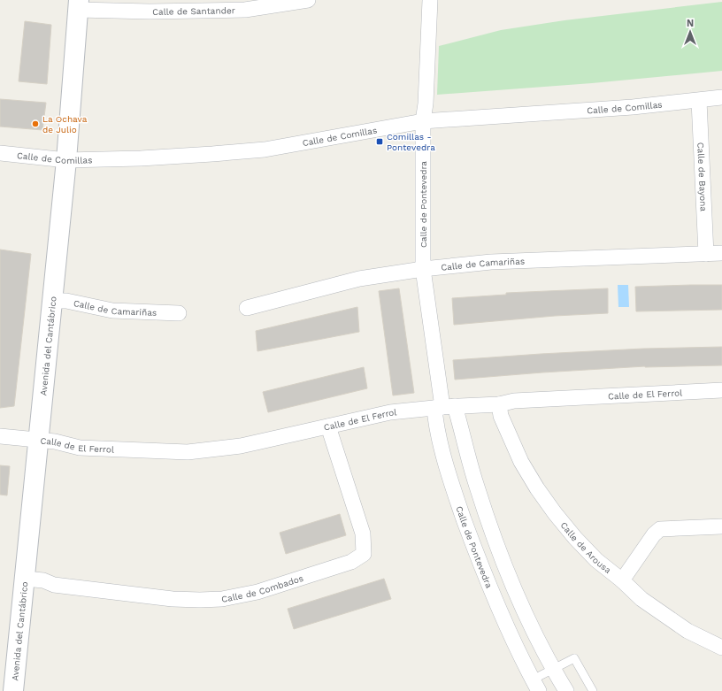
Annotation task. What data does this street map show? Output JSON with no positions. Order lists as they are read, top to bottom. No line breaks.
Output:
{"streets":{"street":["Calle de Santander","Calle de Comillas","Calle de Bayona","Calle de Pontevedra","Calle de Camariñas","Avenida del Cantábrico","Calle de El Ferrol","Calle de Arousa","Calle de Combados"]},"crossings":[["Calle de Santander","Avenida del Cantábrico"],["Calle de Comillas","Calle de Bayona"],["Calle de Comillas","Calle de Pontevedra"],["Calle de Comillas","Avenida del Cantábrico"],["Calle de Bayona","Calle de Camariñas"],["Calle de Pontevedra","Calle de Camariñas"],["Calle de Pontevedra","Calle de El Ferrol"],["Calle de Camariñas","Avenida del Cantábrico"],["Avenida del Cantábrico","Calle de El Ferrol"],["Avenida del Cantábrico","Calle de Combados"],["Calle de El Ferrol","Calle de Arousa"],["Calle de El Ferrol","Calle de Combados"]],"places":{"other":["La Ochava de Julio"],"transit":["Comillas - Pontevedra"]},"north":"top"}
